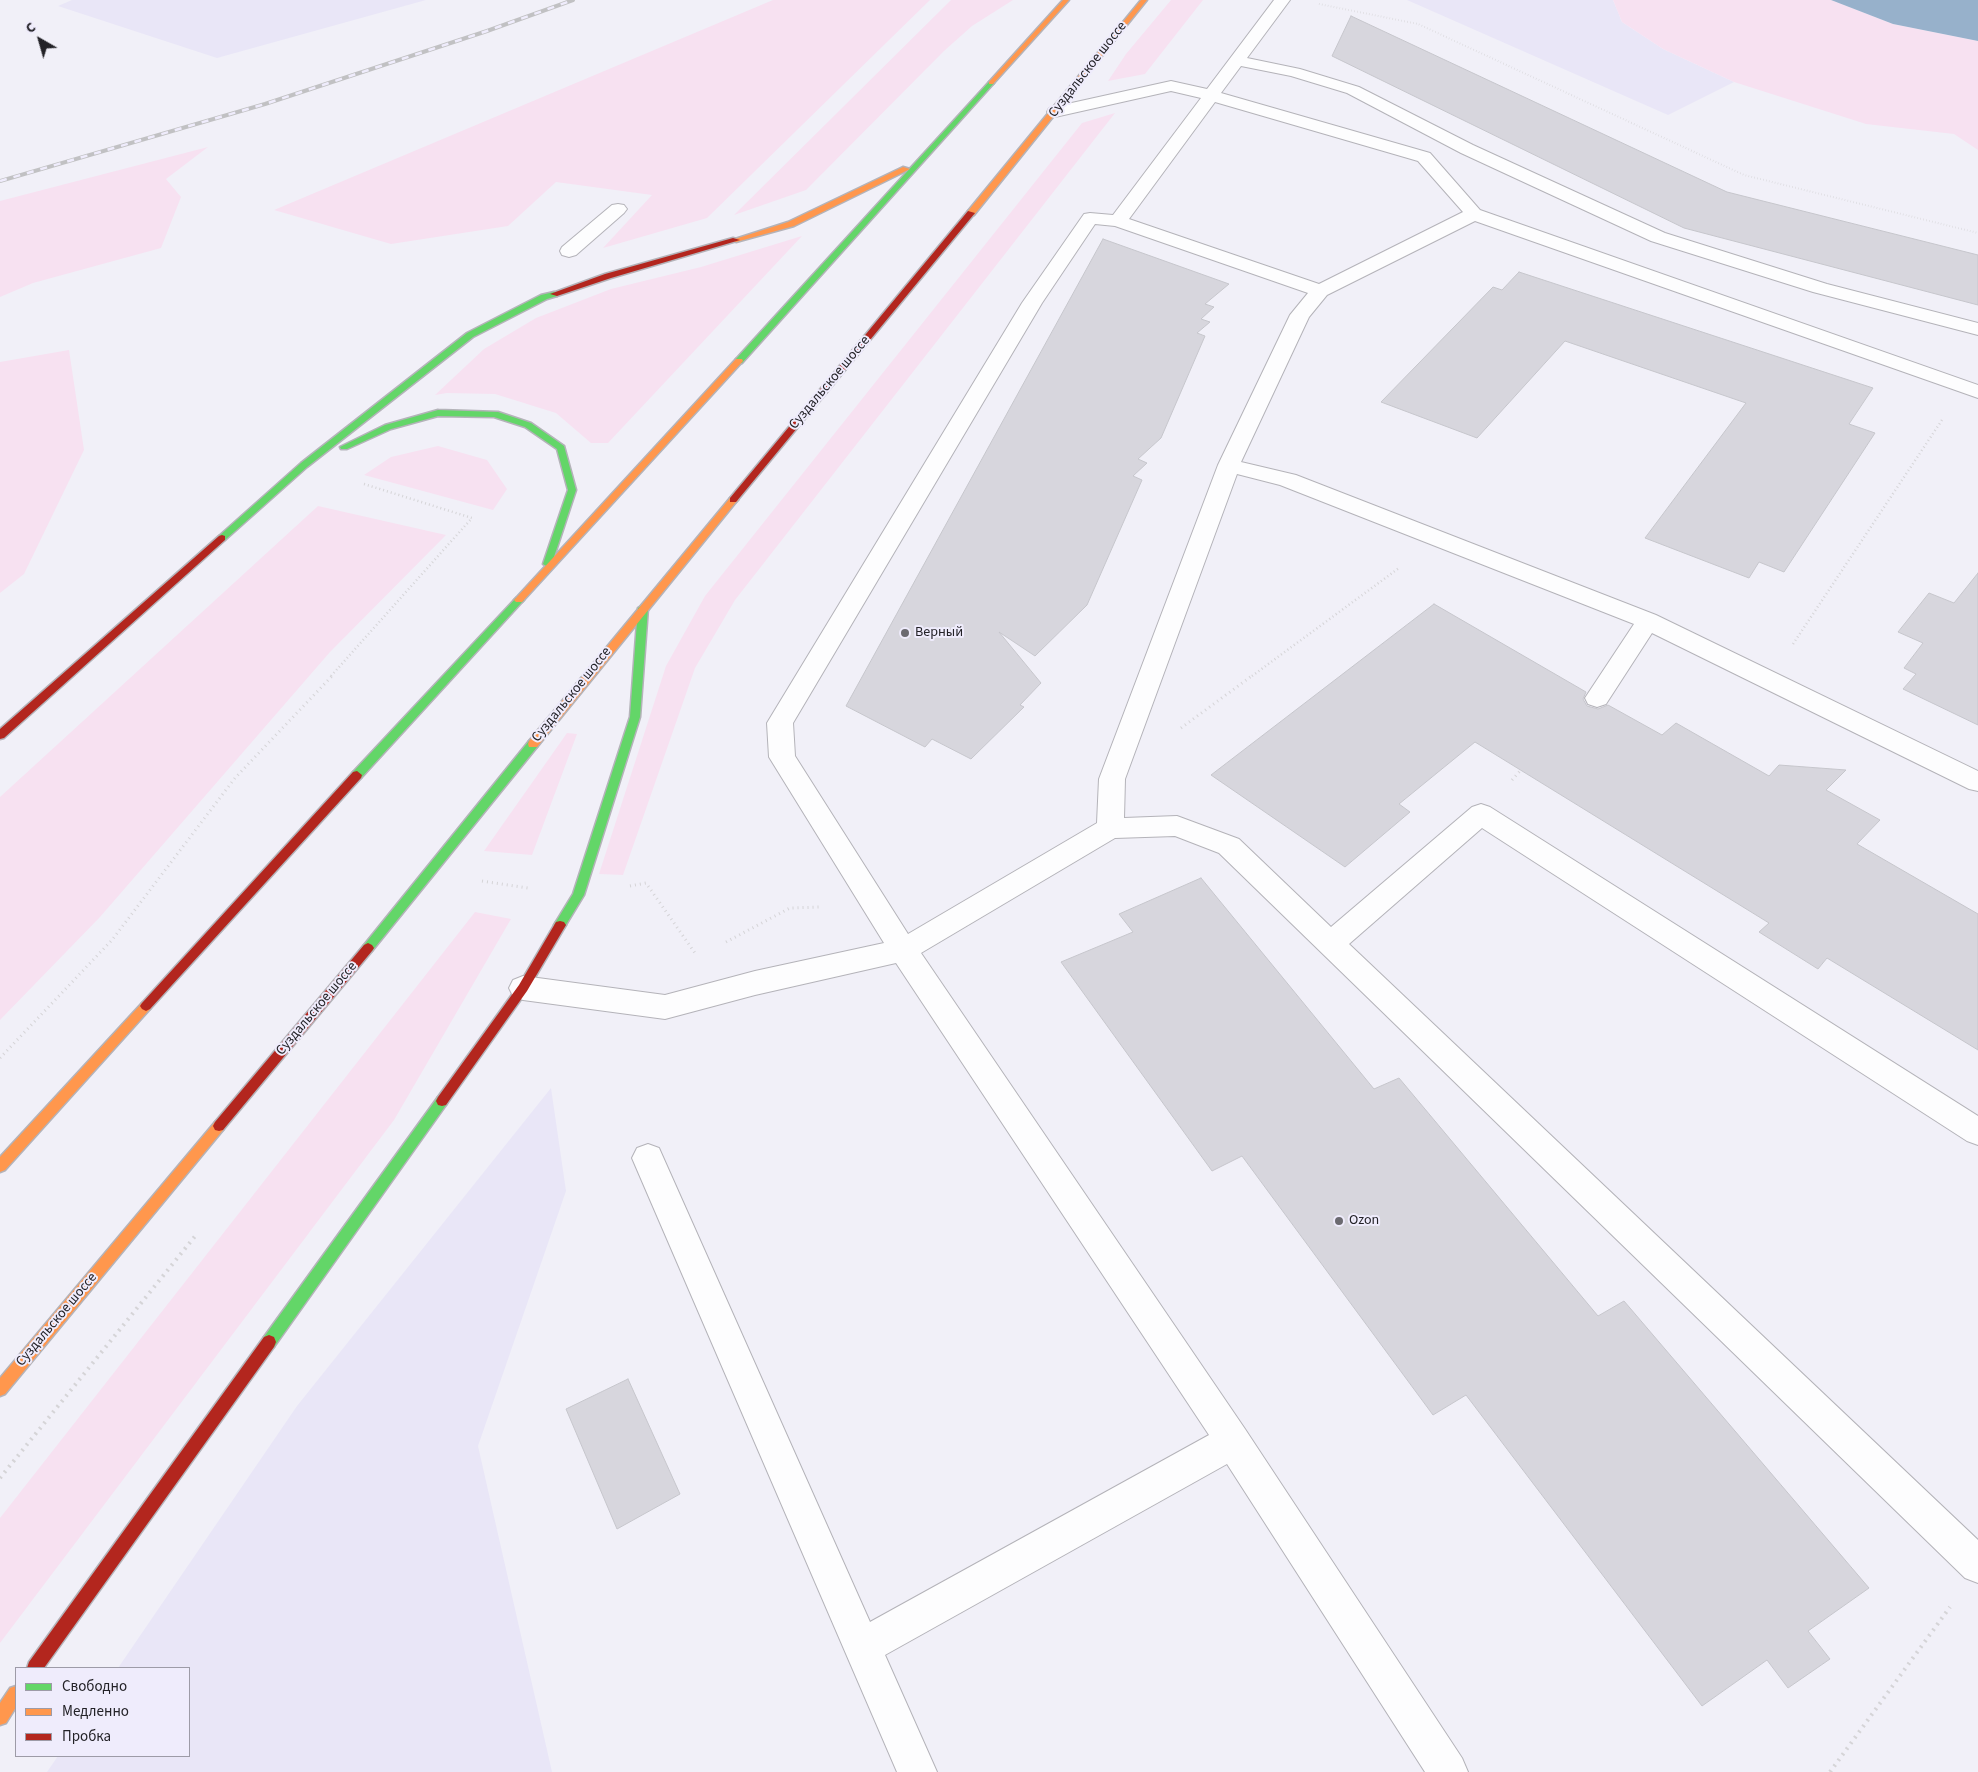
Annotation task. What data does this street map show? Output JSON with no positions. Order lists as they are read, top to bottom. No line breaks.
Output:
{"streets":{"main road":["Суздальское шоссе"]},"places":["Верный","Ozon"],"legend":["Свободно","Медленно","Пробка"],"north":"top left"}
